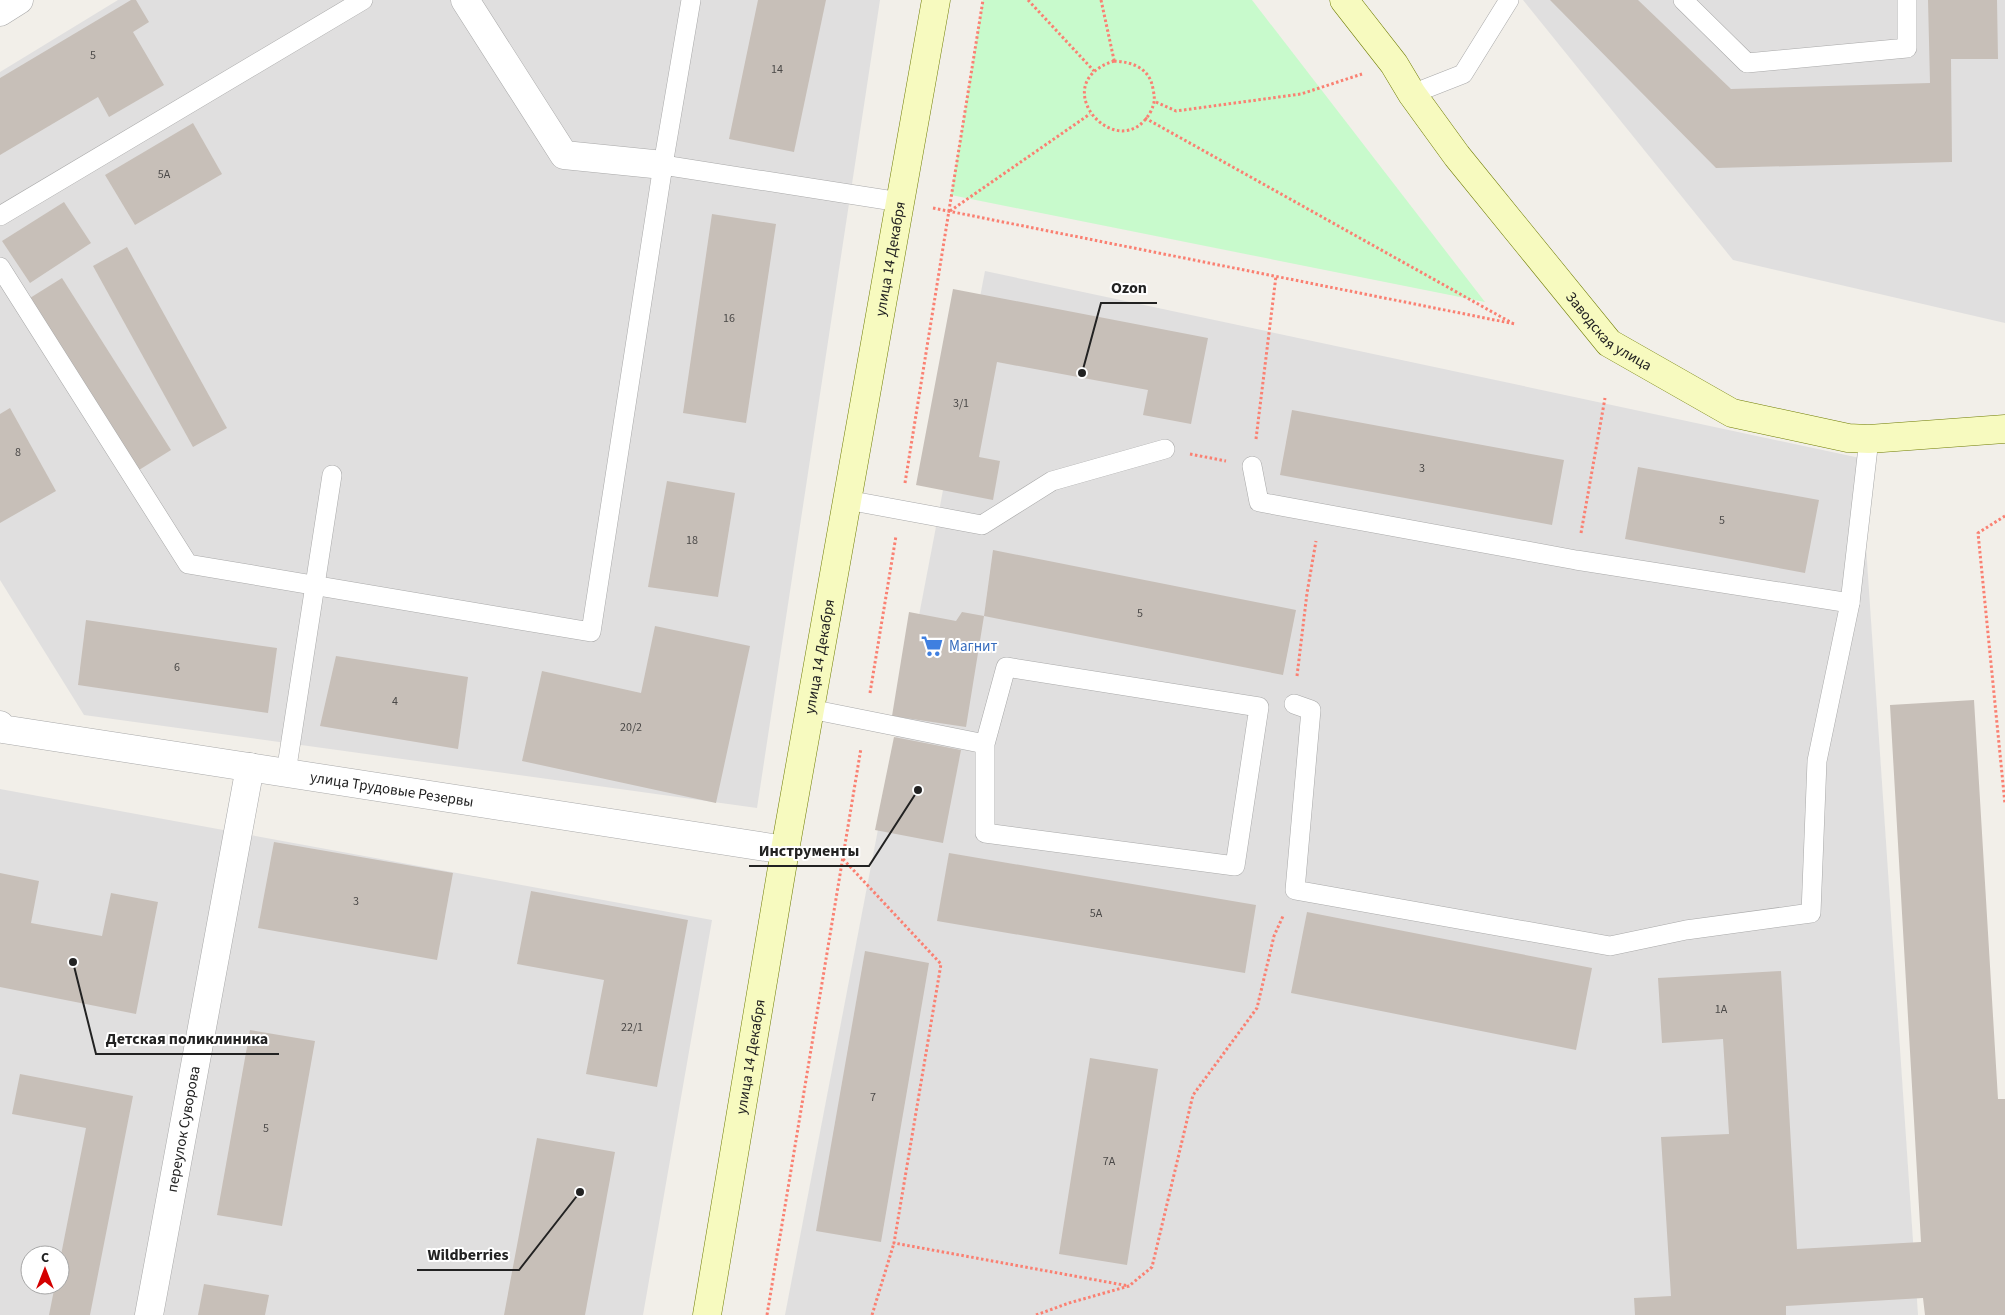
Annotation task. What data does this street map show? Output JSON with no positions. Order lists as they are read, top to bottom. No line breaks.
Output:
{"streets":{"main road":["улица 14 Декабря","Заводская улица"],"street":["улица Трудовые Резервы","переулок Суворова"]},"crossings":[["улица 14 Декабря","улица Трудовые Резервы"],["улица Трудовые Резервы","переулок Суворова"]],"places":{"other":["Ozon","Инструменты","Детская поликлиника","Wildberries"],"supermarket":["Магнит"]},"house_numbers":["5","14","5А","16","3/1","8","3","5","18","5","6","4","20/2","3","5А","1А","22/1","7","5","7А"],"north":"top"}
